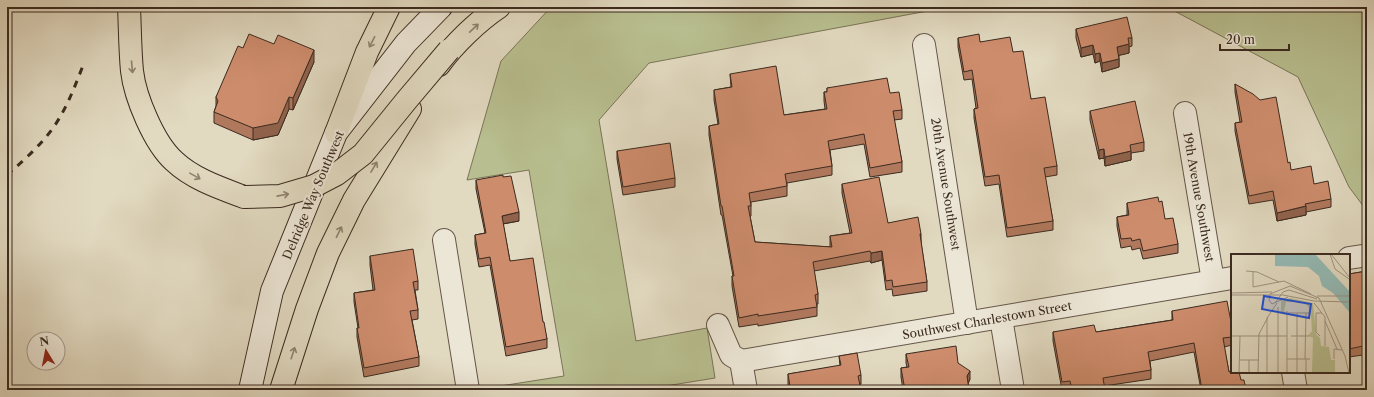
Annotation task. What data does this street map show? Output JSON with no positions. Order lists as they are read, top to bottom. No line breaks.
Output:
{"streets":{"street":["20th Avenue Southwest","Delridge Way Southwest","19th Avenue Southwest","Southwest Charlestown Street"]},"crossings":[["20th Avenue Southwest","Southwest Charlestown Street"],["19th Avenue Southwest","Southwest Charlestown Street"]],"scale_bar":"20 m","north":"top"}
